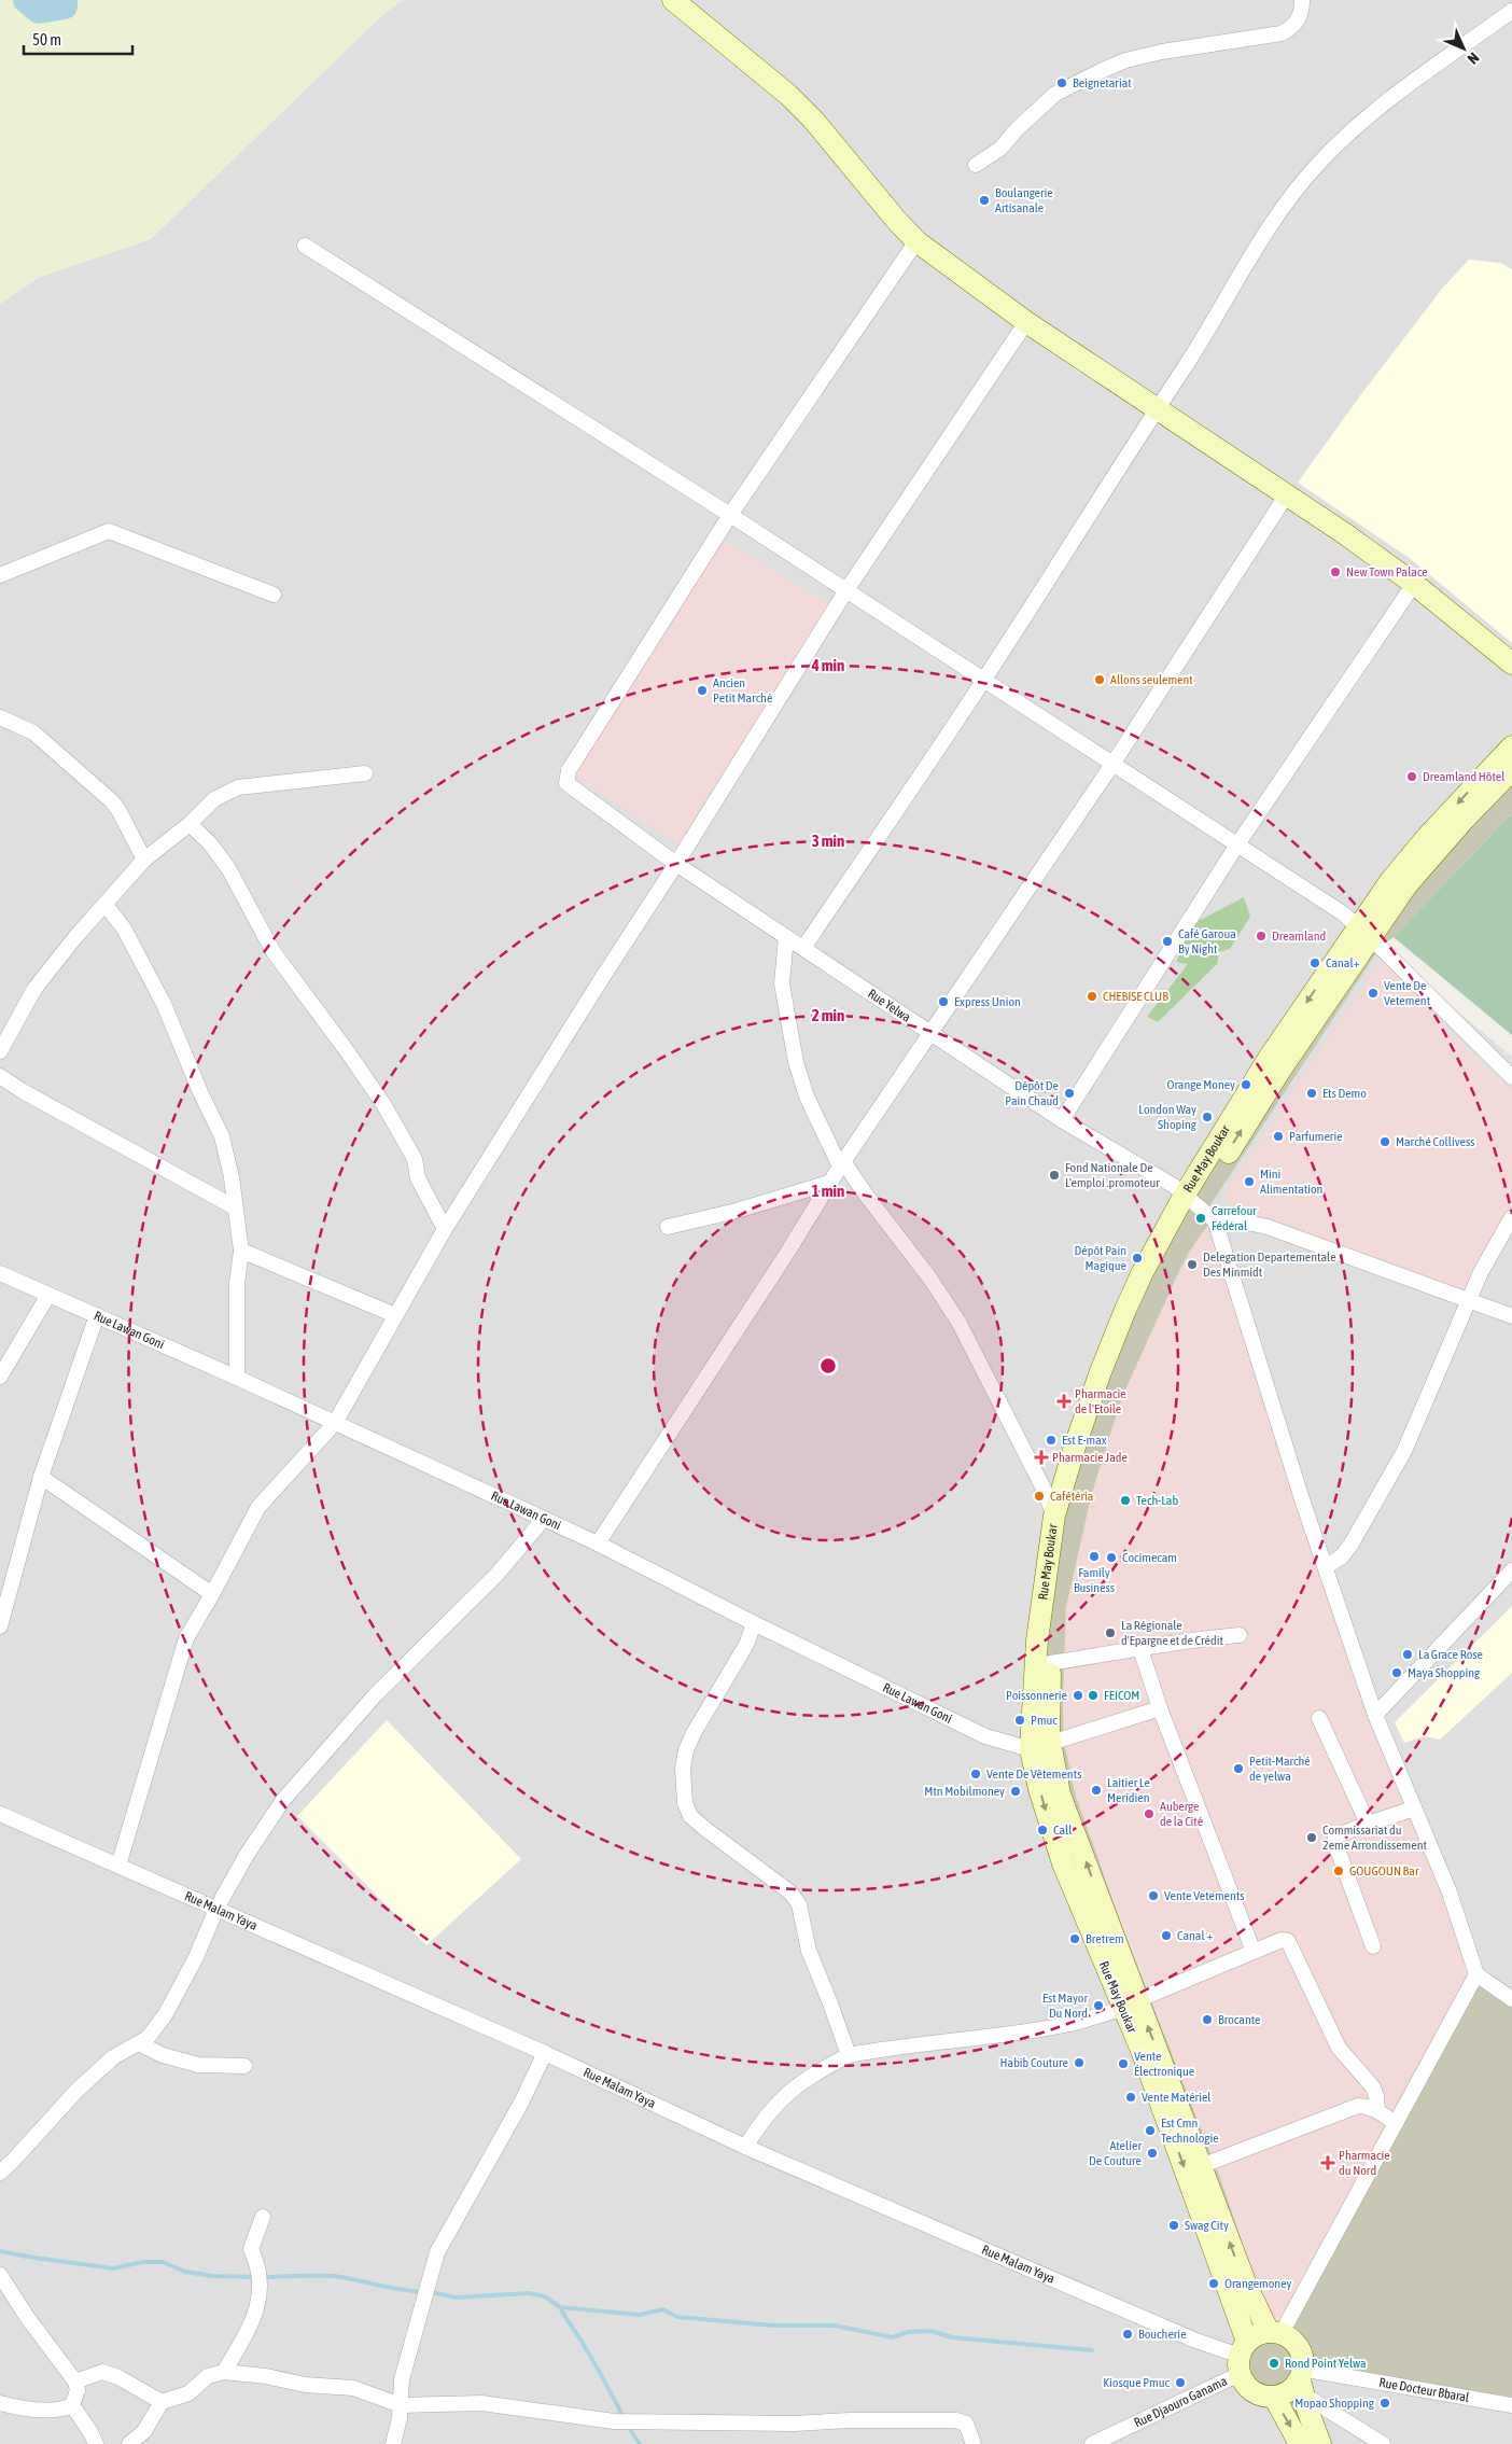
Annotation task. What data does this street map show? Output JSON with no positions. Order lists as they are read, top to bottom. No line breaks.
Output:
{"streets":{"main road":["Rue May Boukar"],"street":["Rue Yelwa","Rue Lawan Goni","Rue Malam Yaya","Rue Docteur Bbaral","Rue Djaouro Ganama"]},"crossings":[["Rue Yelwa","Rue May Boukar"],["Rue May Boukar","Rue Lawan Goni"],["Rue May Boukar","Rue Malam Yaya"],["Rue May Boukar","Rue Docteur Bbaral"],["Rue May Boukar","Rue Djaouro Ganama"],["Rue Malam Yaya","Rue Docteur Bbaral"],["Rue Malam Yaya","Rue Djaouro Ganama"],["Rue Docteur Bbaral","Rue Djaouro Ganama"]],"places":{"other":["Beignetariat","Boulangerie Artisanale","New Town Palace","Allons seulement","Ancien Petit Marché","Dreamland Hôtel","Dreamland","Café Garoua By Night","Canal+","Vente De Vetement","CHEBISE CLUB","Express Union","Orange Money","Dépôt De Pain Chaud","Ets Demo","London Way Shoping","Parfumerie","Marché Collivess","Fond Nationale De L'emploi .promoteur","Mini Alimentation","Carrefour Fédéral","Dépôt Pain Magique","Delegation Departementale Des Minmidt","Est E-max","Cafétéria","Tech-Lab","Family Business","Cocimecam","La Régionale d'Epargne et de Crédit","La Grace Rose","Maya Shopping","Poissonnerie","FEICOM","Pmuc","Petit-Marché de yelwa","Vente De Vêtements","Laitier Le Meridien","Mtn Mobilmoney","Auberge de la Cité","Call","Commissariat du 2eme Arrondissement","GOUGOUN Bar","Vente Vetements","Canal +","Bretrem","Est Mayor Du Nord","Brocante","Habib Couture","Vente Électronique","Vente Matériel","Est Cmn Technologie","Atelier De Couture","Swag City","Orangemoney","Boucherie","Rond Point Yelwa","Kiosque Pmuc","Mopao Shopping"],"health":["Pharmacie de l'Etoile","Pharmacie Jade","Pharmacie du Nord"]},"scale_bar":"50 m","north":"bottom right","rings":["4 min","3 min","2 min","1 min"]}
